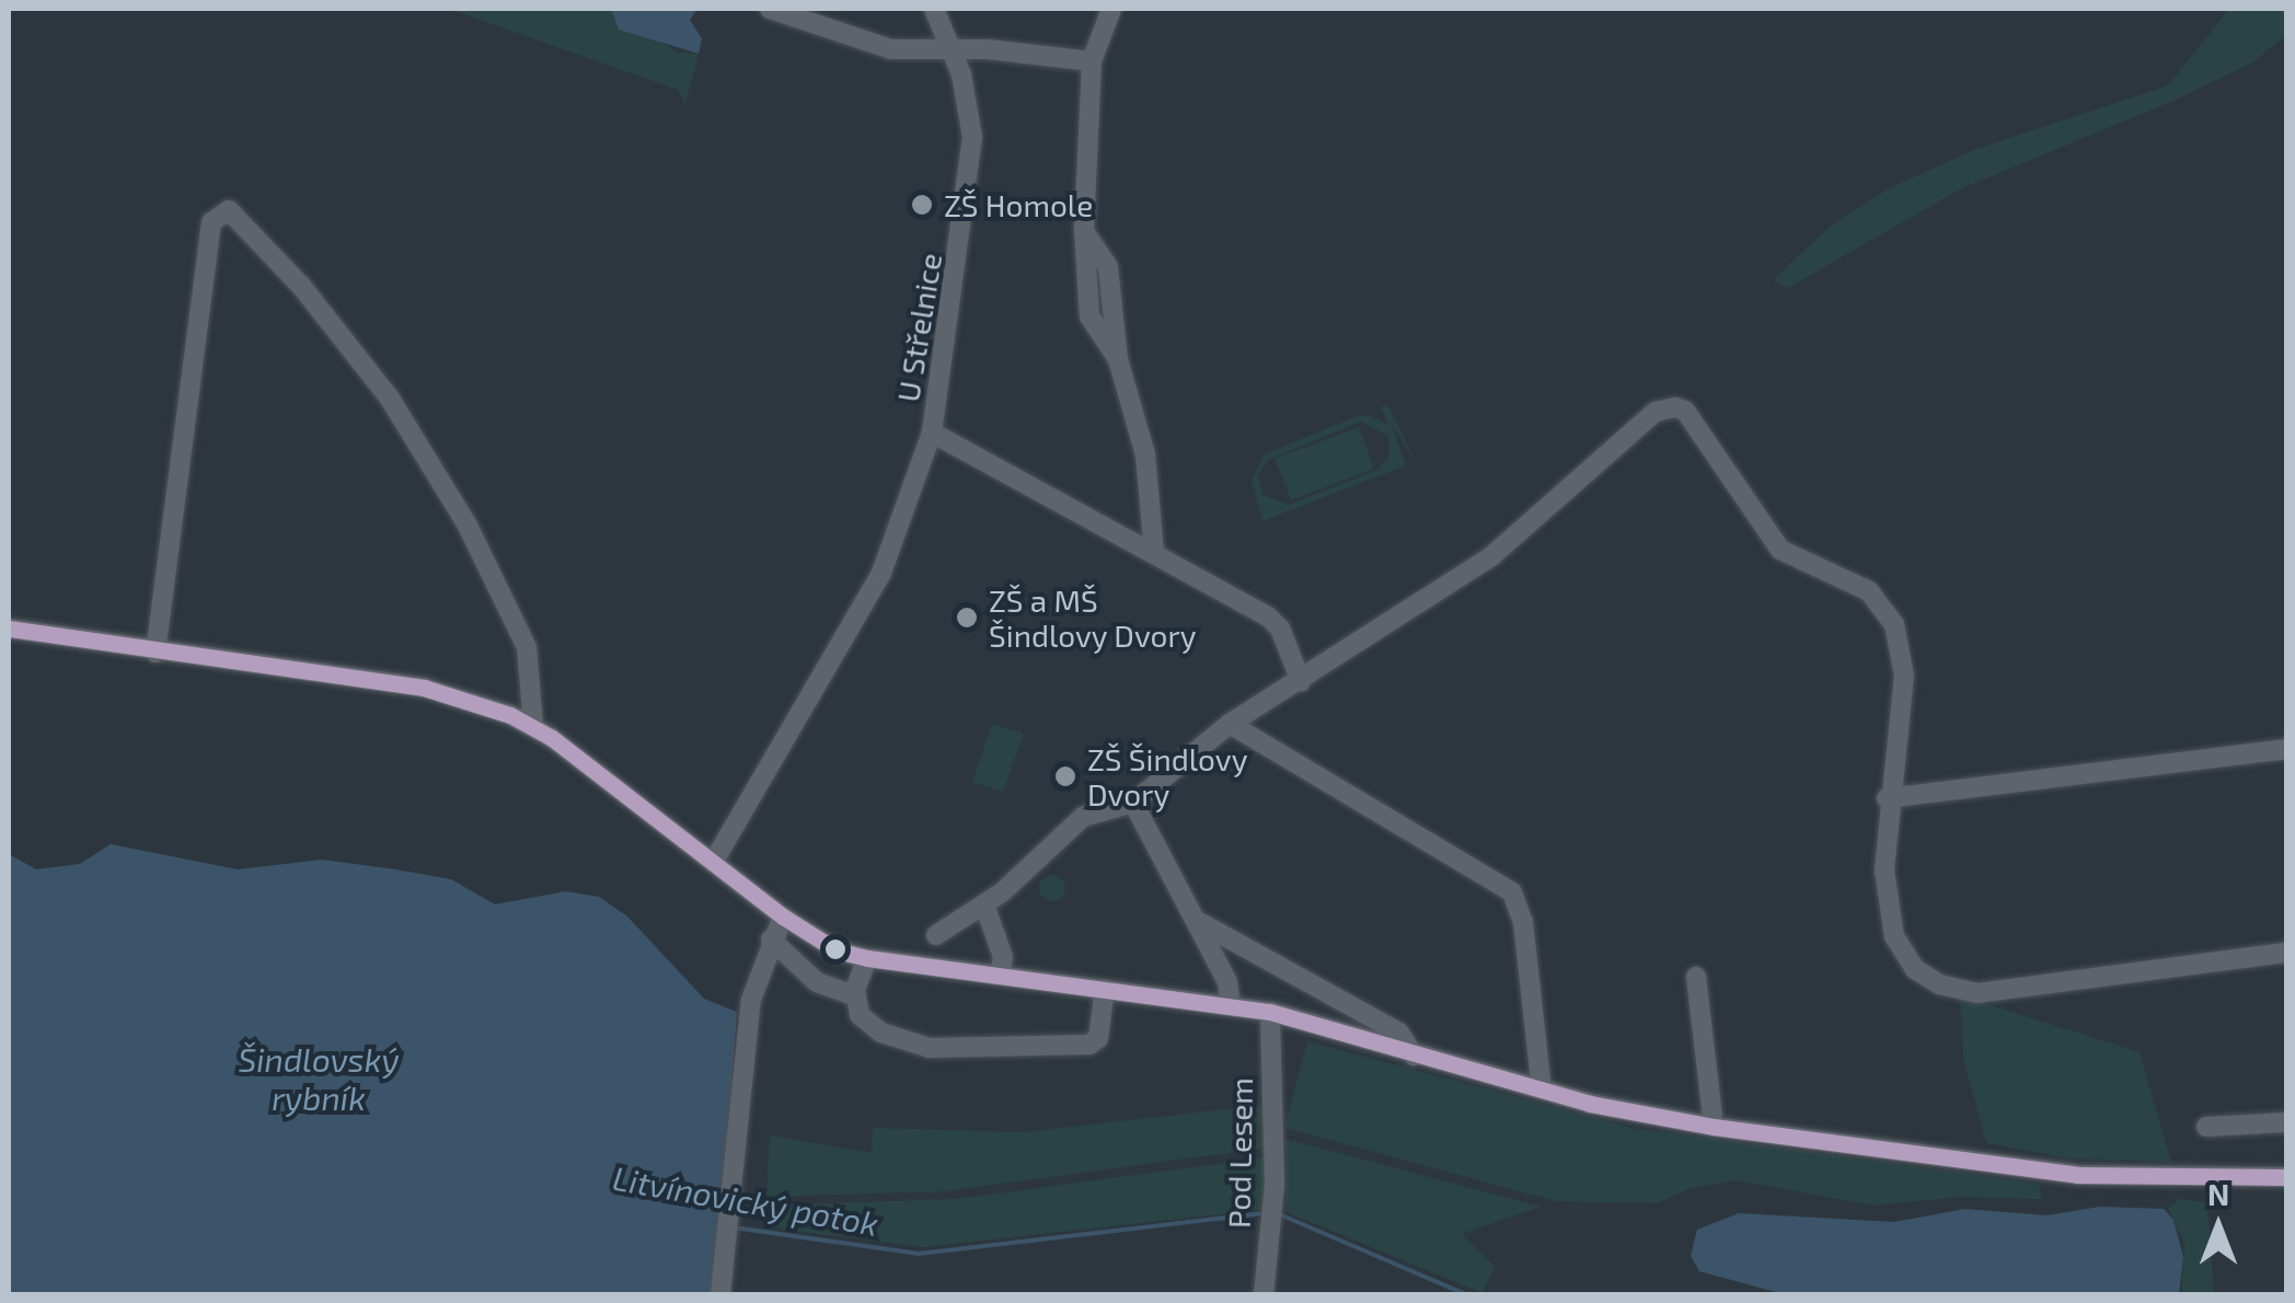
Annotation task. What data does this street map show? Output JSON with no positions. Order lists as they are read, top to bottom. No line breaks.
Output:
{"streets":{"street":["U Střelnice","Pod Lesem"]},"water":["Šindlovský rybník","Litvínovický potok"],"places":["ZŠ Homole","ZŠ a MŠ Šindlovy Dvory","ZŠ Šindlovy Dvory"],"north":"top"}
